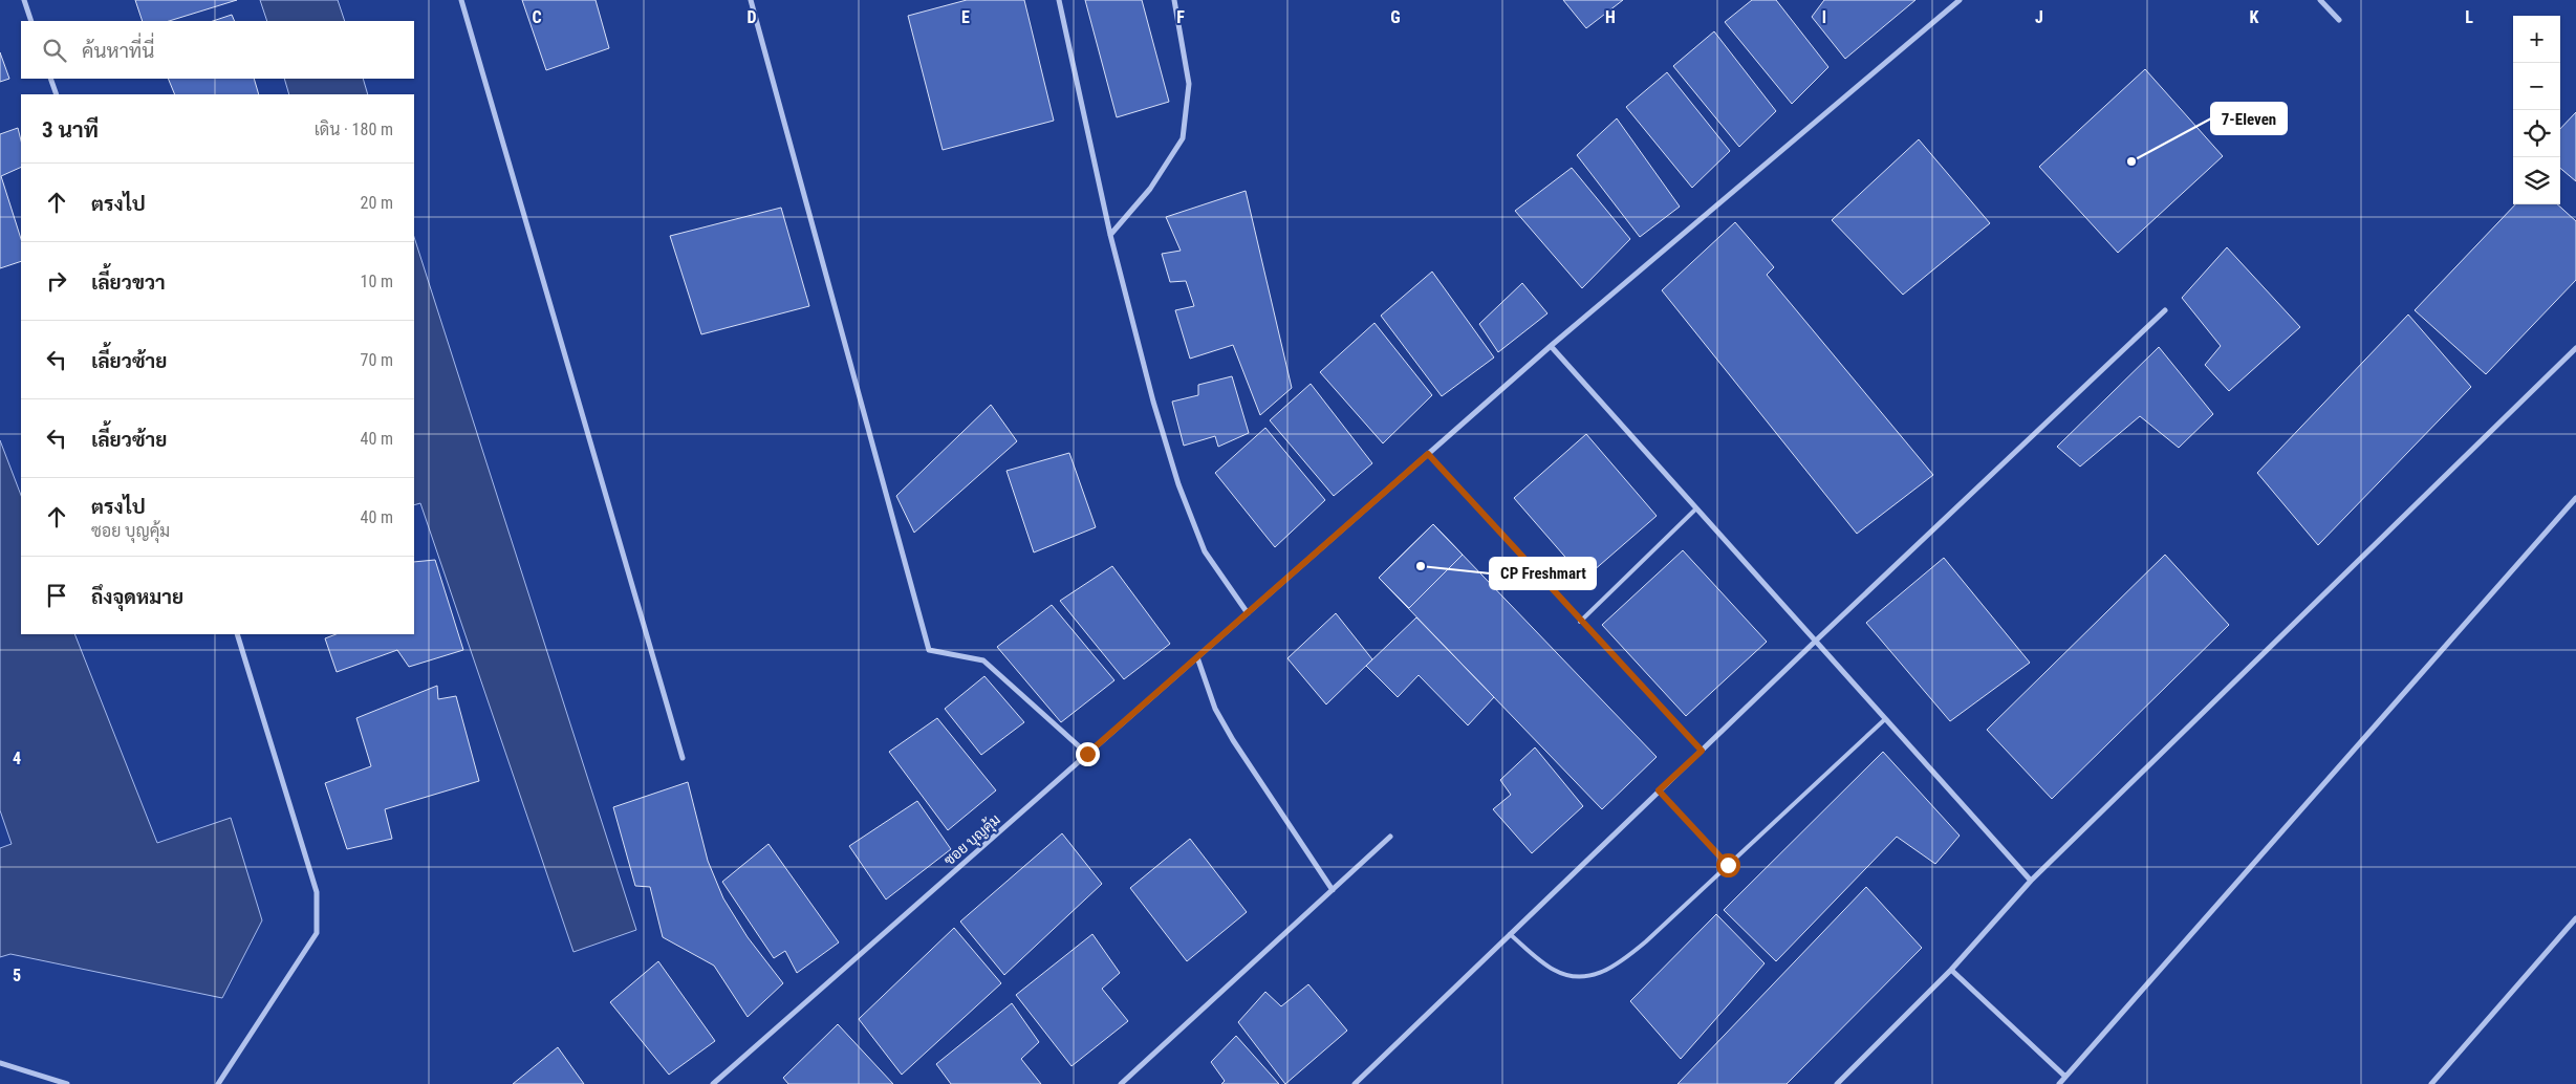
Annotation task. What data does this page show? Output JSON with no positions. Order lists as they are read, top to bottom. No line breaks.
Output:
{"streets":{"street":["ซอย บุญคุ้ม"]},"places":["7-Eleven","CP Freshmart"],"page":{"map_buttons":["+","−"],"search":"ค้นหาที่นี่","heading":["3 นาที","เดิน · 180 m"],"list":[["ตรงไป","20 m"],["เลี้ยวขวา","10 m"],["เลี้ยวซ้าย","70 m"],["เลี้ยวซ้าย","40 m"],["ตรงไป","ซอย บุญคุ้ม","40 m"],"ถึงจุดหมาย"]},"grid":{"columns":["C","D","E","F","G","H","I","J","K","L"],"rows":["4","5"]}}
